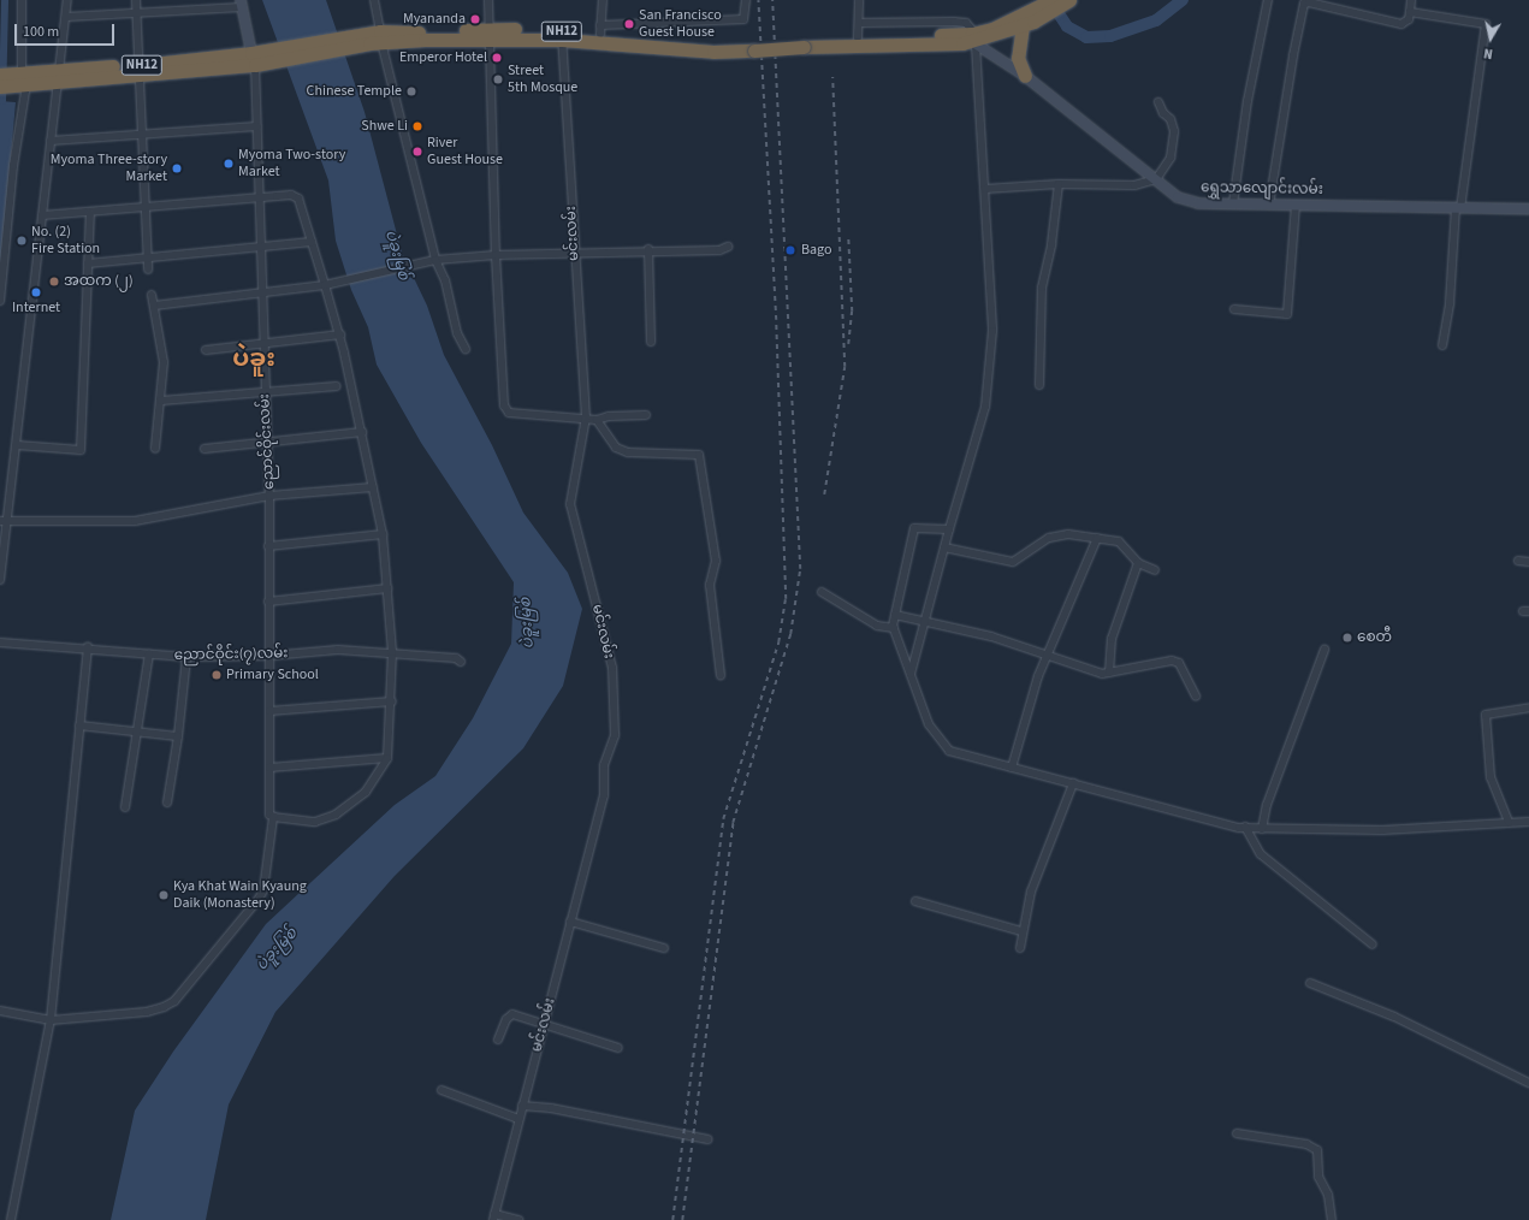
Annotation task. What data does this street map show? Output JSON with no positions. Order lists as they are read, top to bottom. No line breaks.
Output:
{"streets":{"highway":["NH12"],"street":["ရွှေသာလျောင်းလမ်း","မင်းလမ်း","ညောင်ဝိုင်းလမ်း","ညောင်ဝိုင်း(၇)လမ်း"]},"crossings":[["NH12","ရွှေသာလျောင်းလမ်း"],["NH12","မင်းလမ်း"],["NH12","ညောင်ဝိုင်းလမ်း"],["ညောင်ဝိုင်းလမ်း","ညောင်ဝိုင်း(၇)လမ်း"]],"districts":["ပဲခူး"],"water":["ပဲခူးမြစ်"],"places":["Myananda","San Francisco Guest House","Emperor Hotel","Street 5th Mosque","Chinese Temple","Shwe Li","River Guest House","Myoma Two-story Market","Myoma Three-story Market","No. (2) Fire Station","Bago","အထက (၂)","Internet","စေတီ","Primary School","Kya Khat Wain Kyaung Daik (Monastery)"],"scale_bar":"100 m","north":"bottom"}
